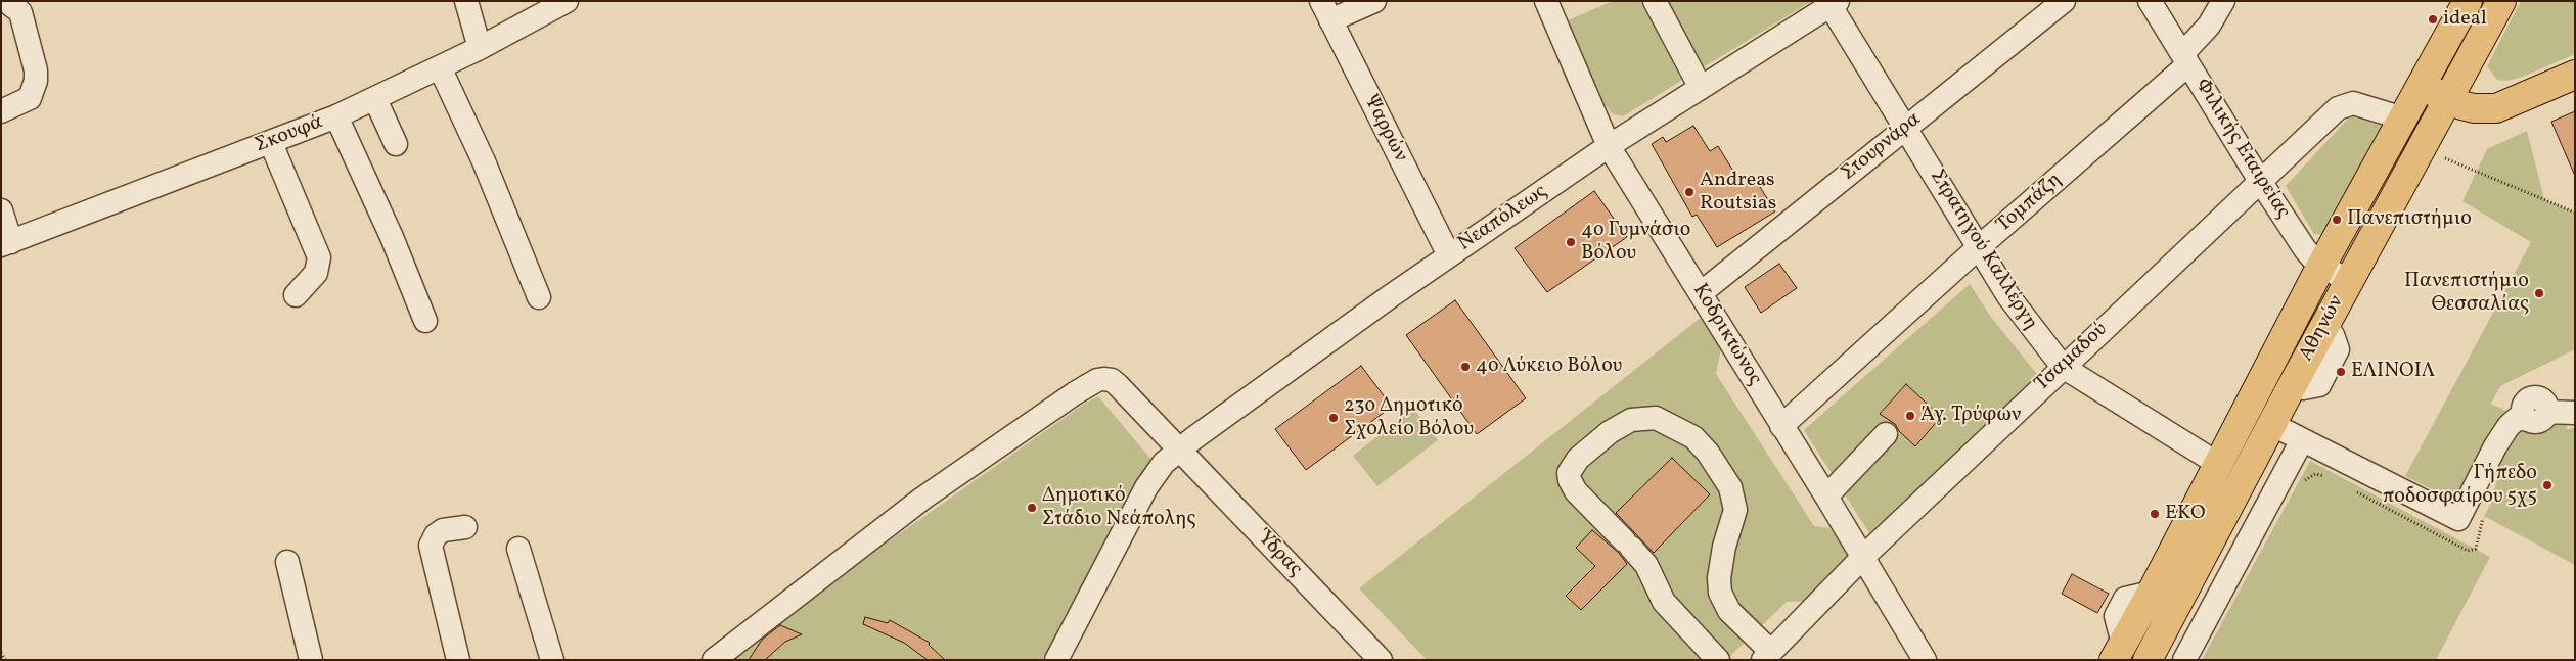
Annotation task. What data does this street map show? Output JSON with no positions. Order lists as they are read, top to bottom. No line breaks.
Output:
{"streets":{"main road":["Αθηνών"],"street":["Ψαρρών","Σκουφά","Στουρνάρα","Φιλικής Εταιρείας","Τομπάζη","Νεαπόλεως","Στρατηγού Καλλέργη","Κοδρικτώνος","Τσαμαδού","Ύδρας"]},"crossings":[["Ψαρρών","Νεαπόλεως"],["Στουρνάρα","Στρατηγού Καλλέργη"],["Στουρνάρα","Κοδρικτώνος"],["Φιλικής Εταιρείας","Τομπάζη"],["Φιλικής Εταιρείας","Αθηνών"],["Φιλικής Εταιρείας","Τσαμαδού"],["Τομπάζη","Στρατηγού Καλλέργη"],["Τομπάζη","Κοδρικτώνος"],["Νεαπόλεως","Στρατηγού Καλλέργη"],["Νεαπόλεως","Κοδρικτώνος"],["Νεαπόλεως","Ύδρας"],["Στρατηγού Καλλέργη","Αθηνών"],["Στρατηγού Καλλέργη","Τσαμαδού"],["Αθηνών","Τσαμαδού"],["Κοδρικτώνος","Τσαμαδού"]],"places":["ideal","Andreas Routsias","Πανεπιστήμιο","4ο Γυμνάσιο Βόλου","Πανεπιστήμιο Θεσσαλίας","4ο Λύκειο Βόλου","ΕΛΙΝΟΙΛ","Άγ. Τρύφων","23ο Δημοτικό Σχολείο Βόλου","Γήπεδο ποδοσφαίρου 5χ5","Δημοτικό Στάδιο Νεάπολης","EKO"]}
